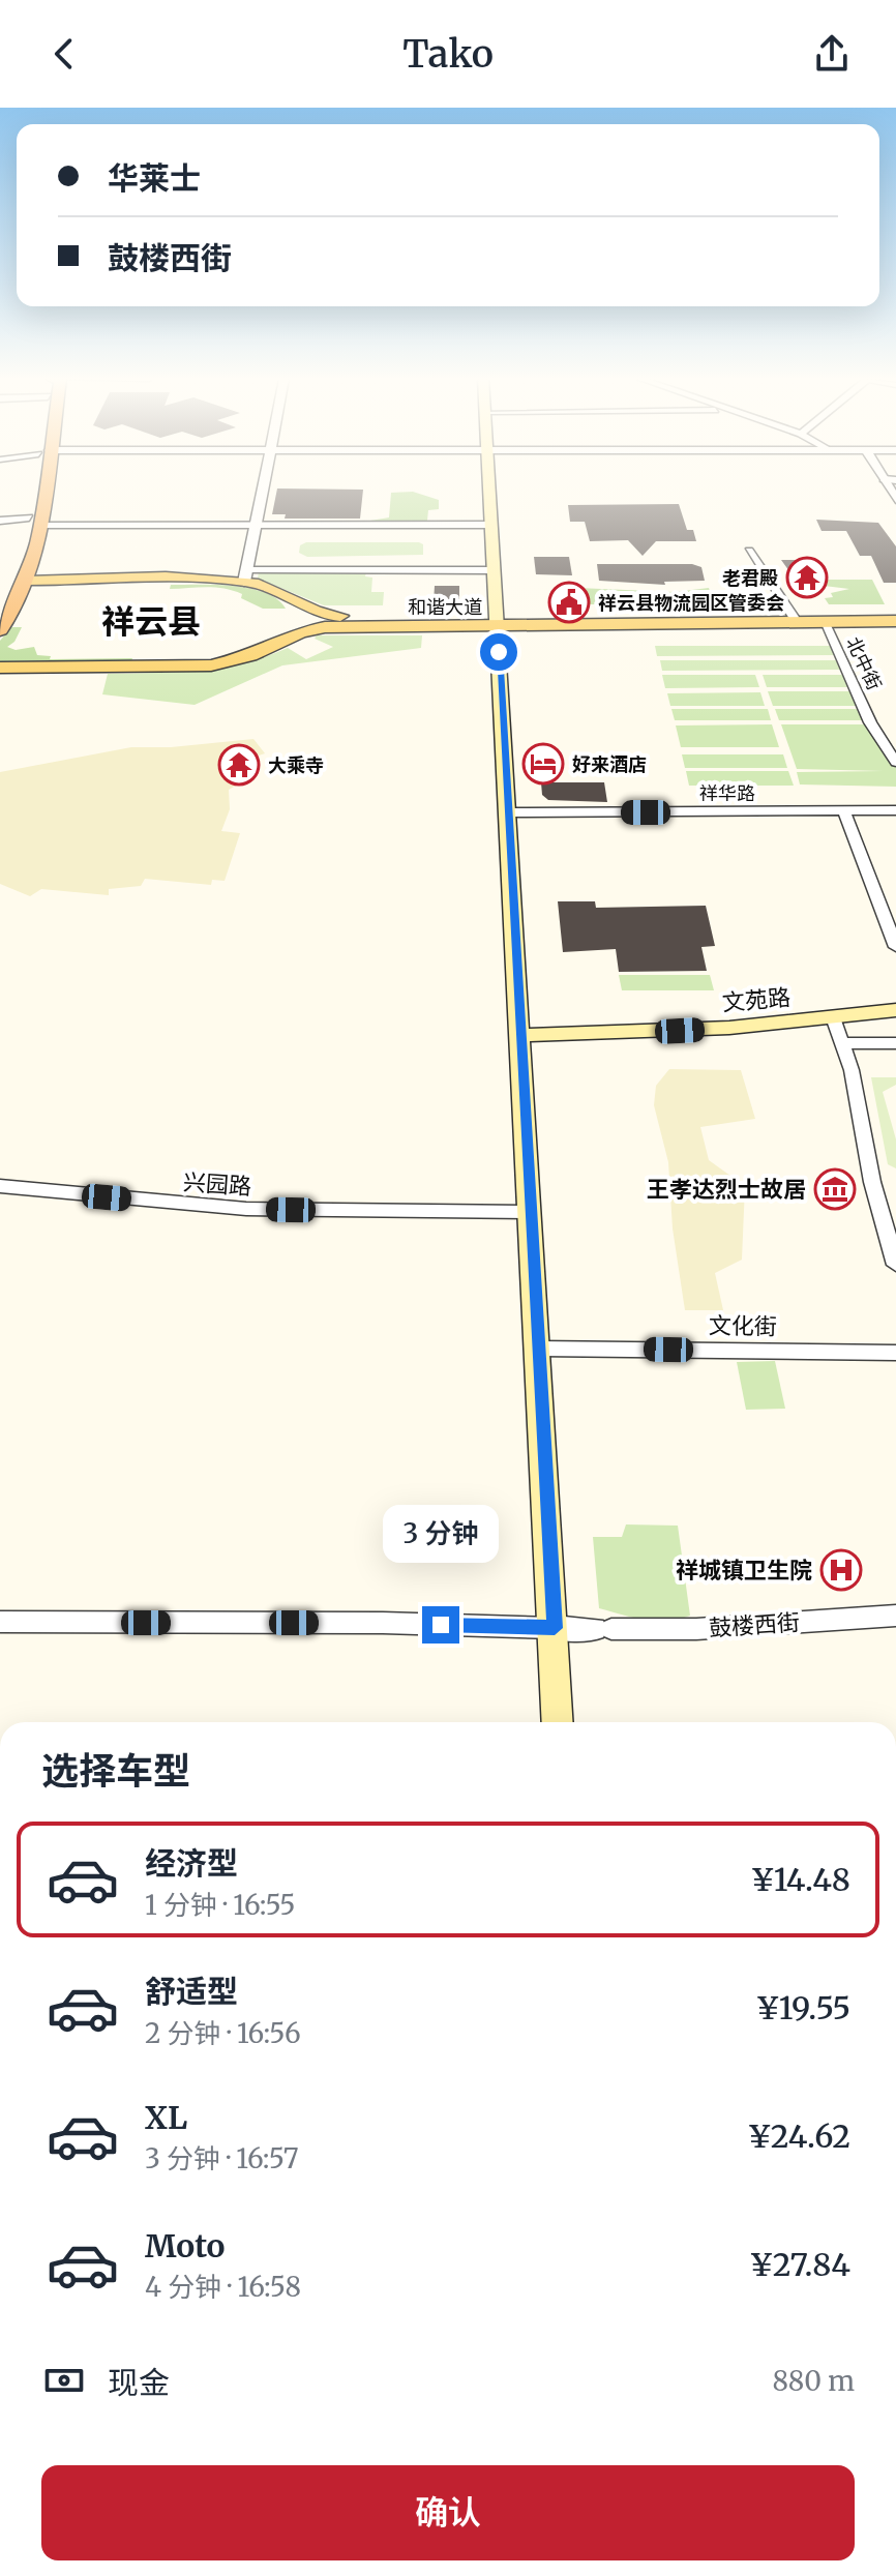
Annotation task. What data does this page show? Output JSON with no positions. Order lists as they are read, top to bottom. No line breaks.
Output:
{"streets":{"main road":["和谐大道","文苑路"],"street":["北中街","祥华路","兴园路","文化街","鼓楼西街"]},"crossings":[["和谐大道","北中街"]],"districts":["祥云县"],"places":{"temple":["老君殿","大乘寺"],"public building":["祥云县物流园区管委会"],"hotel":["好来酒店"],"museum":["王孝达烈士故居"],"hospital":["祥城镇卫生院"]},"page":{"header":"Tako","banner":["华莱士","鼓楼西街"],"bubble":"3 分钟","heading":"选择车型","list":[{"name":"经济型","note":"1 分钟 · 16:55","value":"¥14.48"},{"name":"舒适型","note":"2 分钟 · 16:56","value":"¥19.55"},{"name":"XL","note":"3 分钟 · 16:57","value":"¥24.62"},{"name":"Moto","note":"4 分钟 · 16:58","value":"¥27.84"}],"pay":["现金","880 m"],"buttons":"确认"}}
